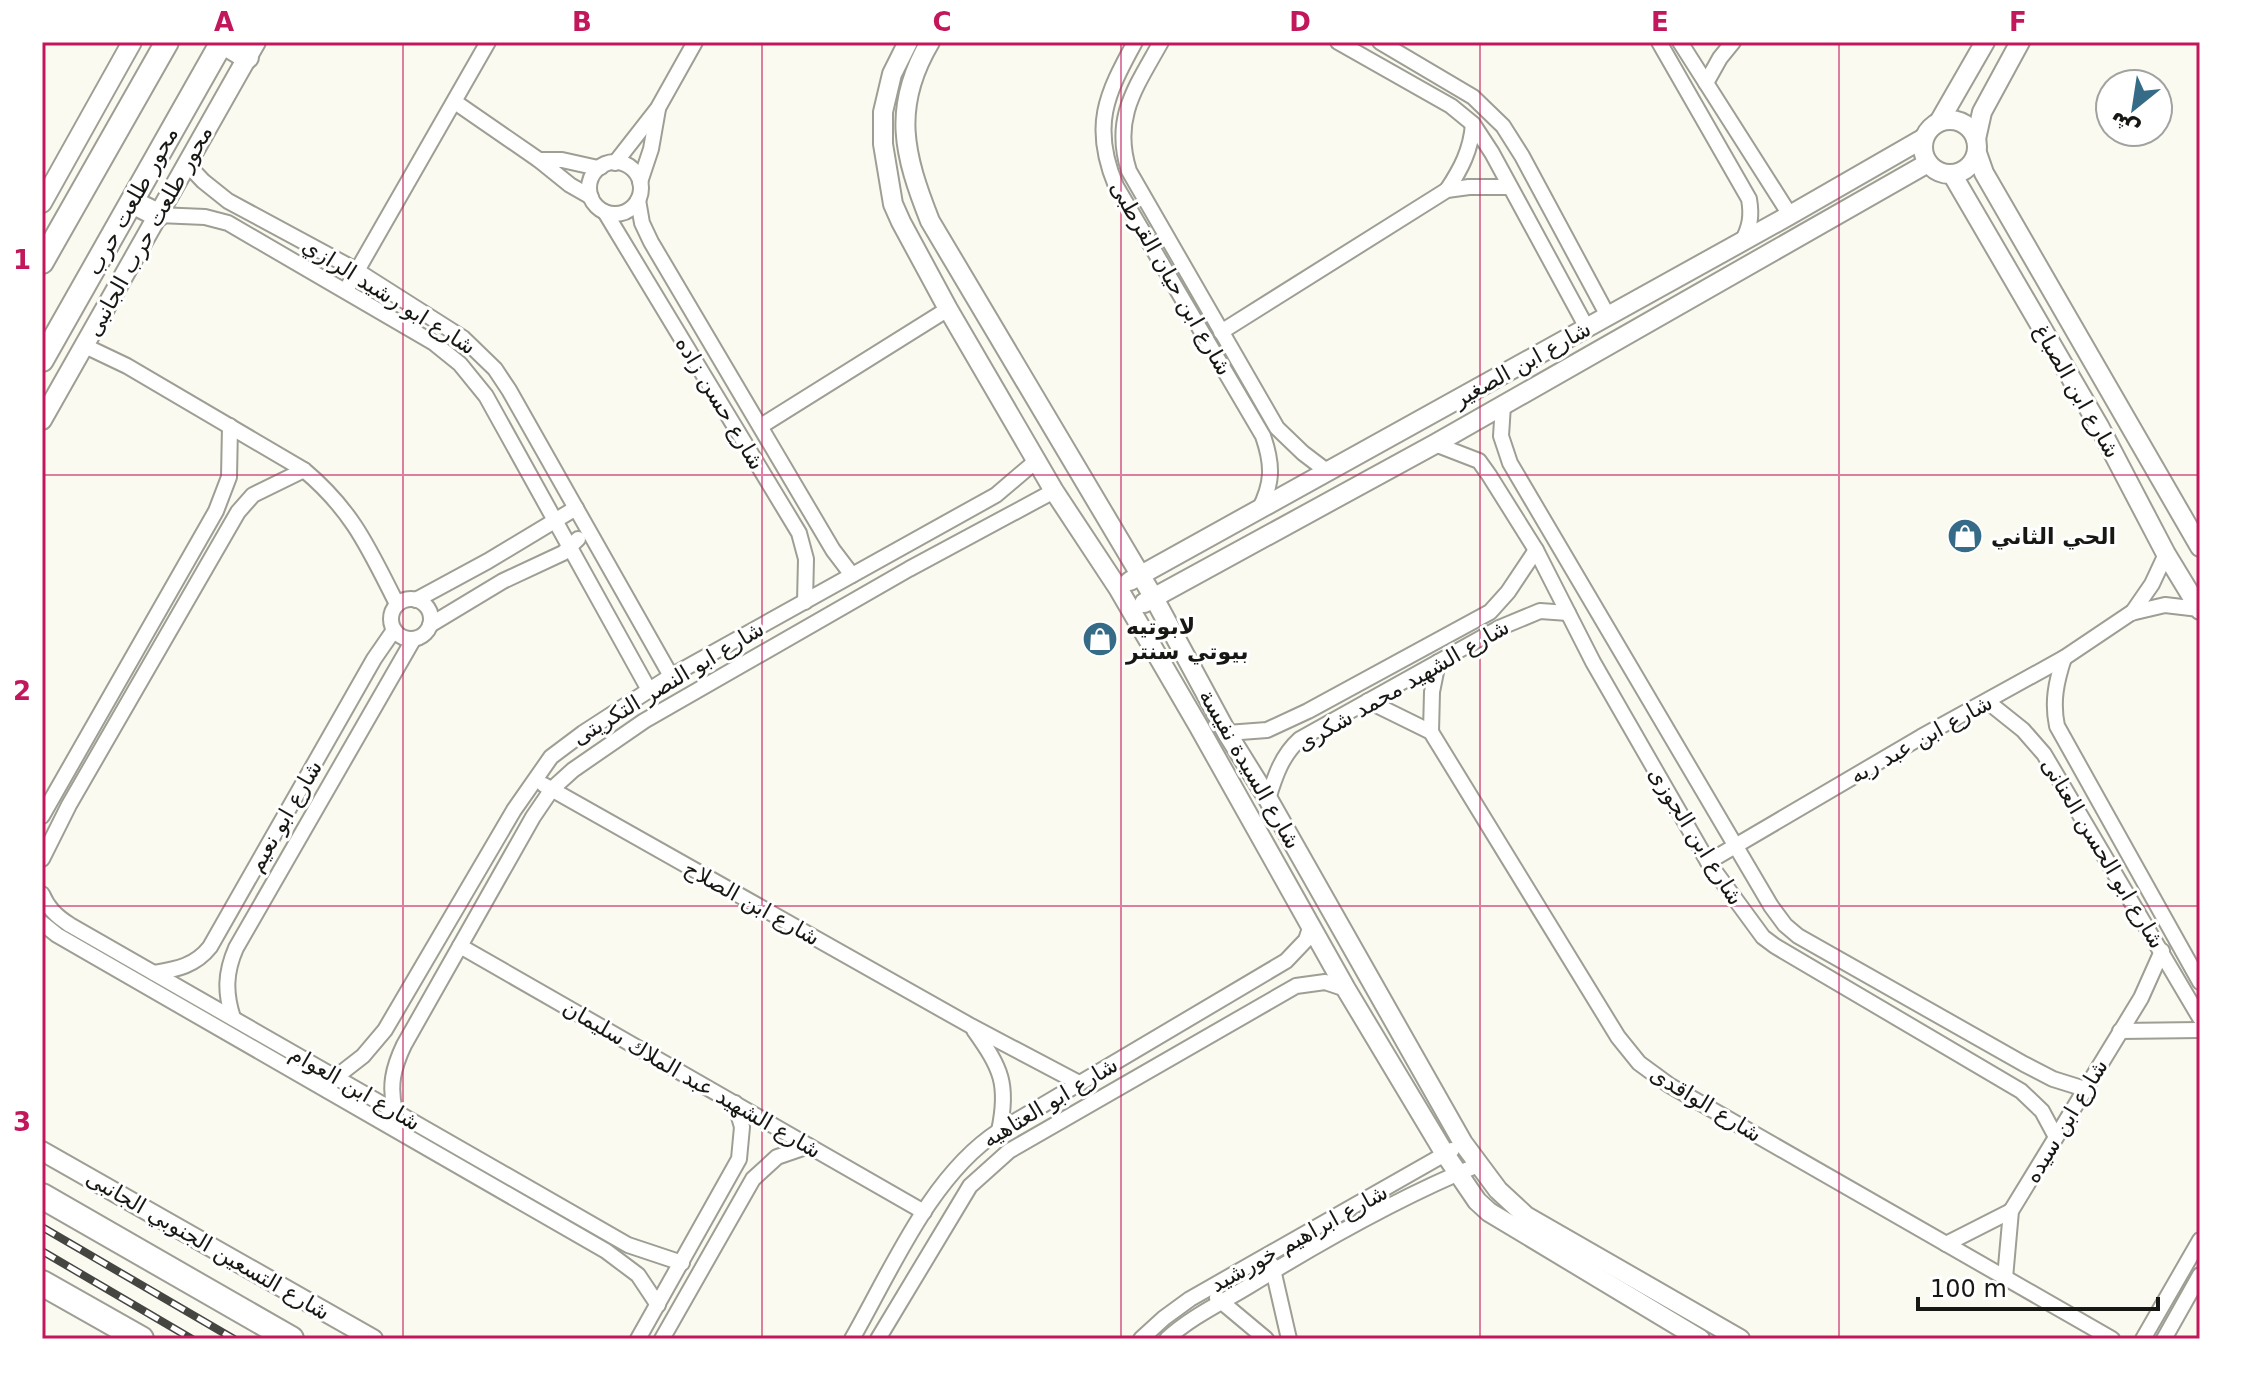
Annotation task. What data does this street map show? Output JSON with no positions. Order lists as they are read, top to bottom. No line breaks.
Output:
{"streets":{"main road":["محور طلعت حرب"],"street":["محور طلعت حرب الجانبى","شارع ابن حيان القرطبى","شارع ابو رشيد الرازي","شارع ابن الصغير","شارع ابن الصباغ","شارع حسن زاده","شارع ابو النصر التكريتى","شارع الشهيد محمد شكرى","شارع ابن عبد ربه","شارع السيدة نفيسة","شارع ابو نعيم","شارع ابن الجوزى","شارع ابو الحسن العنانى","شارع ابن الصلاح","شارع الشهيد عبد الملاك سليمان","شارع ابن العوام","شارع ابو العتاهيه","شارع الواقدى","شارع ابن سيده","شارع ابراهيم خورشيد","شارع التسعين الجنوبي الجانبى"]},"crossings":[["محور طلعت حرب الجانبى","شارع ابو رشيد الرازي"],["شارع ابن حيان القرطبى","شارع ابن الصغير"],["شارع ابو رشيد الرازي","شارع ابو النصر التكريتى"],["شارع ابن الصغير","شارع ابن الصباغ"],["شارع ابن الصغير","شارع السيدة نفيسة"],["شارع ابن الصغير","شارع ابن الجوزى"],["شارع ابن الصباغ","شارع ابن عبد ربه"],["شارع حسن زاده","شارع ابو النصر التكريتى"],["شارع ابو النصر التكريتى","شارع السيدة نفيسة"],["شارع ابو النصر التكريتى","شارع ابن الصلاح"],["شارع ابو النصر التكريتى","شارع الشهيد عبد الملاك سليمان"],["شارع ابو النصر التكريتى","شارع ابن العوام"],["شارع الشهيد محمد شكرى","شارع السيدة نفيسة"],["شارع الشهيد محمد شكرى","شارع ابن الجوزى"],["شارع ابن عبد ربه","شارع ابن الجوزى"],["شارع ابن عبد ربه","شارع ابو الحسن العنانى"],["شارع السيدة نفيسة","شارع ابو العتاهيه"],["شارع السيدة نفيسة","شارع ابراهيم خورشيد"],["شارع ابو نعيم","شارع ابن العوام"],["شارع ابن الجوزى","شارع ابن سيده"],["شارع ابو الحسن العنانى","شارع ابن سيده"],["شارع ابن الصلاح","شارع ابو العتاهيه"],["شارع الشهيد عبد الملاك سليمان","شارع ابو العتاهيه"],["شارع الواقدى","شارع ابن سيده"]],"places":{"shop":["الحي الثاني","لابوتيه بيوتي سنتر"]},"scale_bar":"100 m","north":"bottom left","grid":{"columns":["A","B","C","D","E","F"],"rows":["1","2","3"]}}
